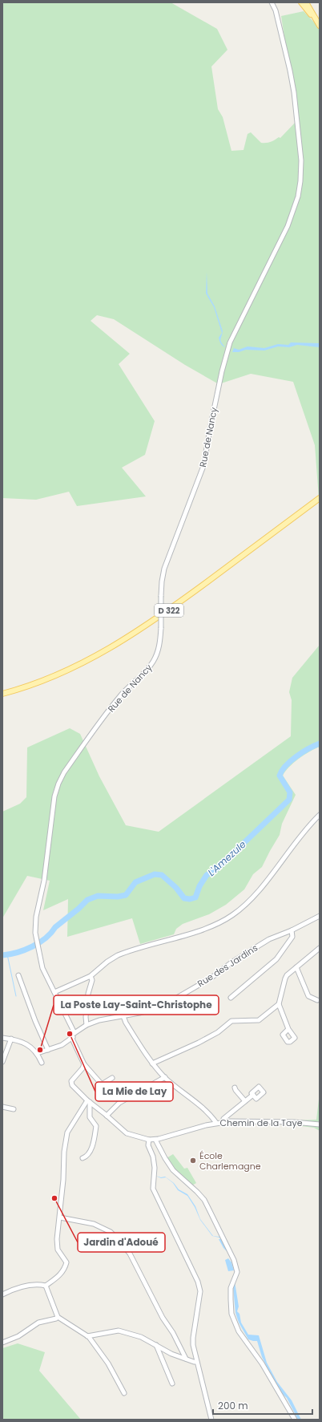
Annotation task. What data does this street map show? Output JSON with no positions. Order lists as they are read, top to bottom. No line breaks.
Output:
{"streets":{"main road":["D 322"],"street":["Rue de Nancy","Rue des Jardins","Chemin de la Taye"]},"crossings":[["Rue de Nancy","Rue des Jardins"]],"water":["L'Amezule"],"places":["La Mie de Lay","La Poste Lay-Saint-Christophe","École Charlemagne","Jardin d'Adoué"],"scale_bar":"200 m"}
